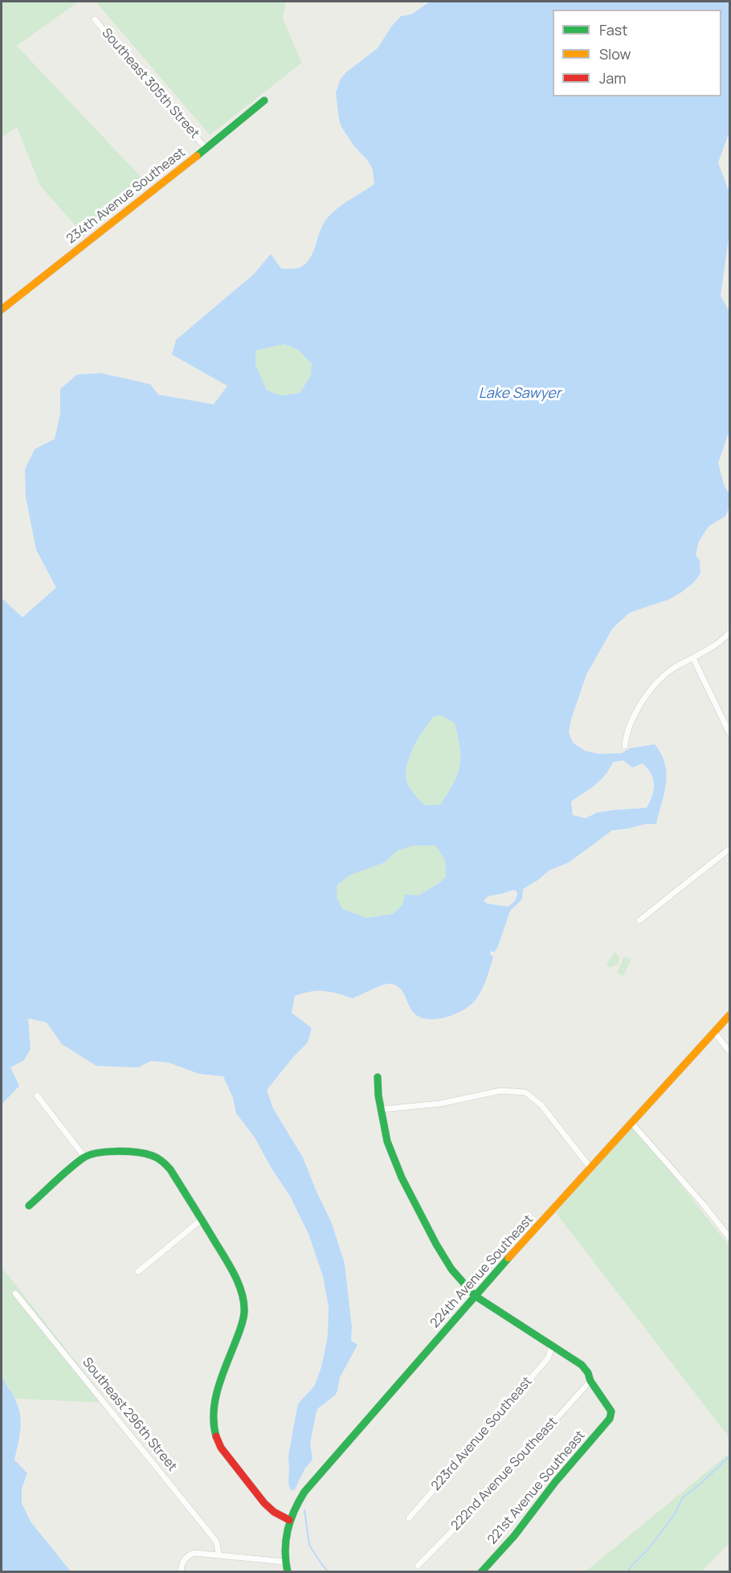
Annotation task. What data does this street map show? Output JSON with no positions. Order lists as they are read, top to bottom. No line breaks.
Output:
{"streets":{"street":["Southeast 305th Street","234th Avenue Southeast","224th Avenue Southeast","Southeast 296th Street","223rd Avenue Southeast","222nd Avenue Southeast","221st Avenue Southeast"]},"crossings":[["Southeast 305th Street","234th Avenue Southeast"],["222nd Avenue Southeast","221st Avenue Southeast"]],"water":["Lake Sawyer"],"legend":["Fast","Slow","Jam"]}
